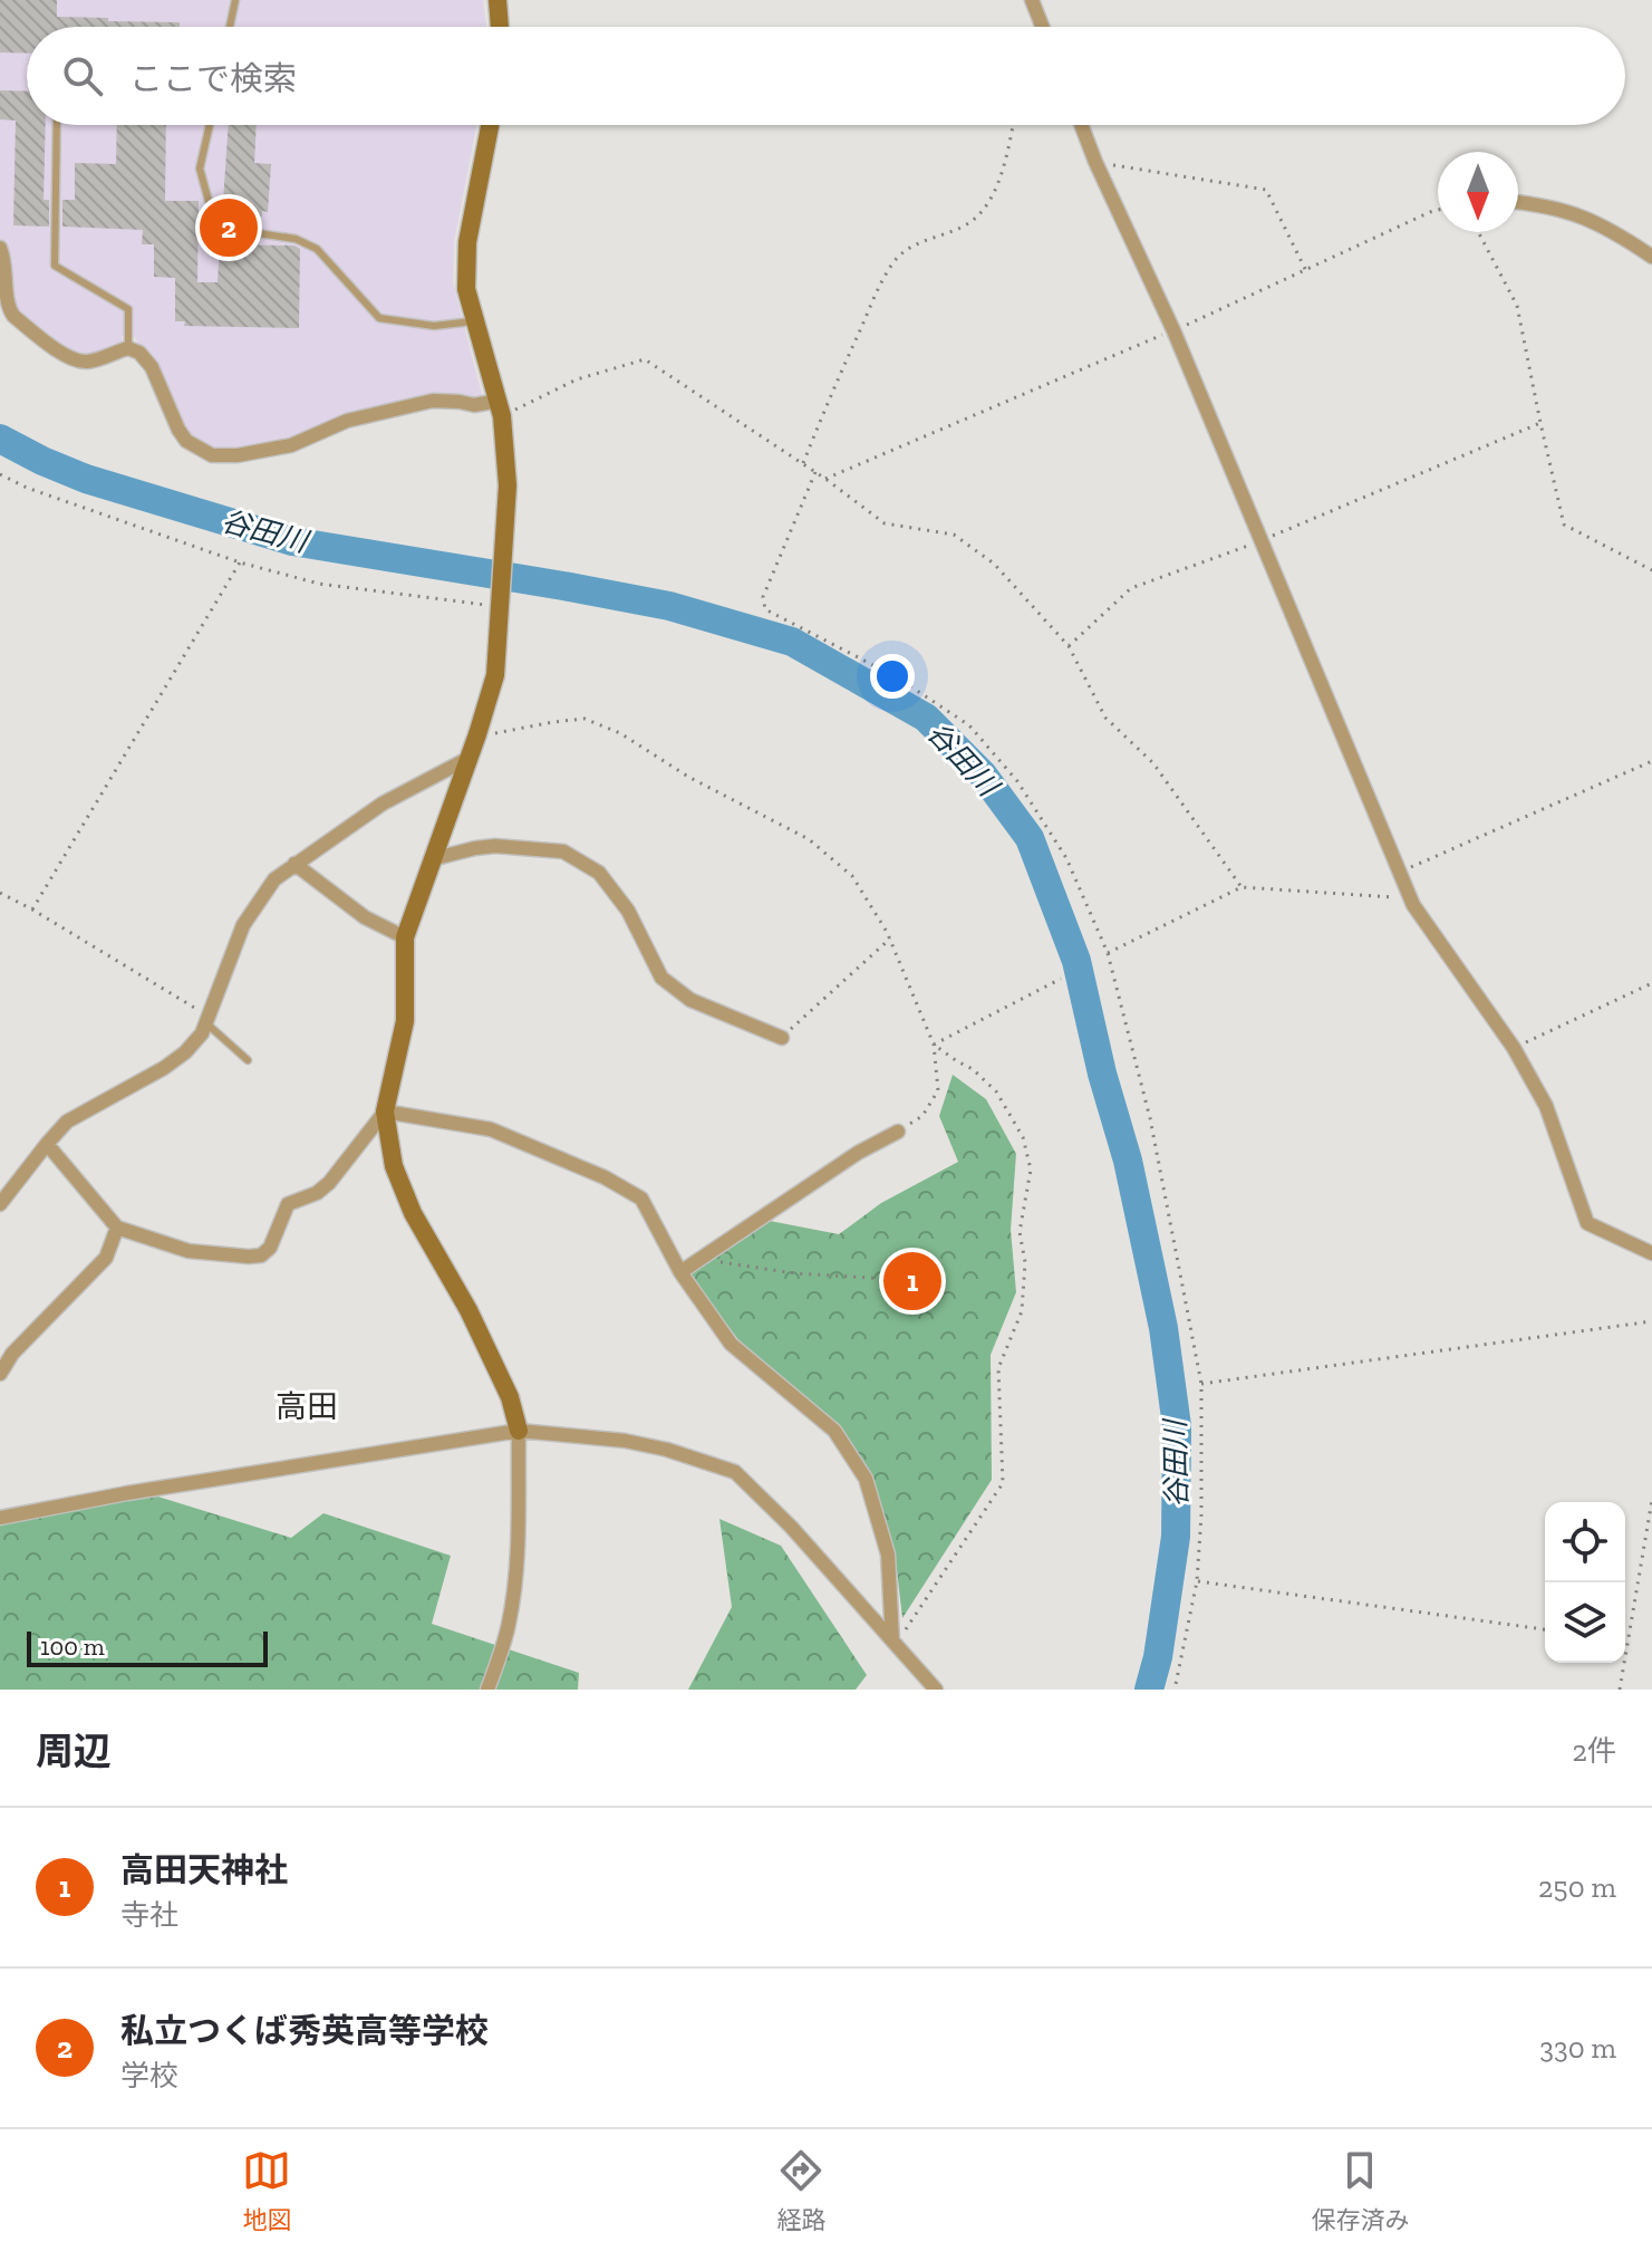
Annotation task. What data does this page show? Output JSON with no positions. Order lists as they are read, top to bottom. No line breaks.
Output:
{"districts":["高田"],"water":["谷田川"],"scale_bar":"100 m","north":"bottom","page":{"search":"ここで検索","pins":["2","1"],"scale":"100 m","heading":["周辺","2件"],"list":[{"mark":"1","name":"高田天神社","note":"寺社","value":"250 m"},{"mark":"2","name":"私立つくば秀英高等学校","note":"学校","value":"330 m"}],"nav":["地図","経路","保存済み"]}}
